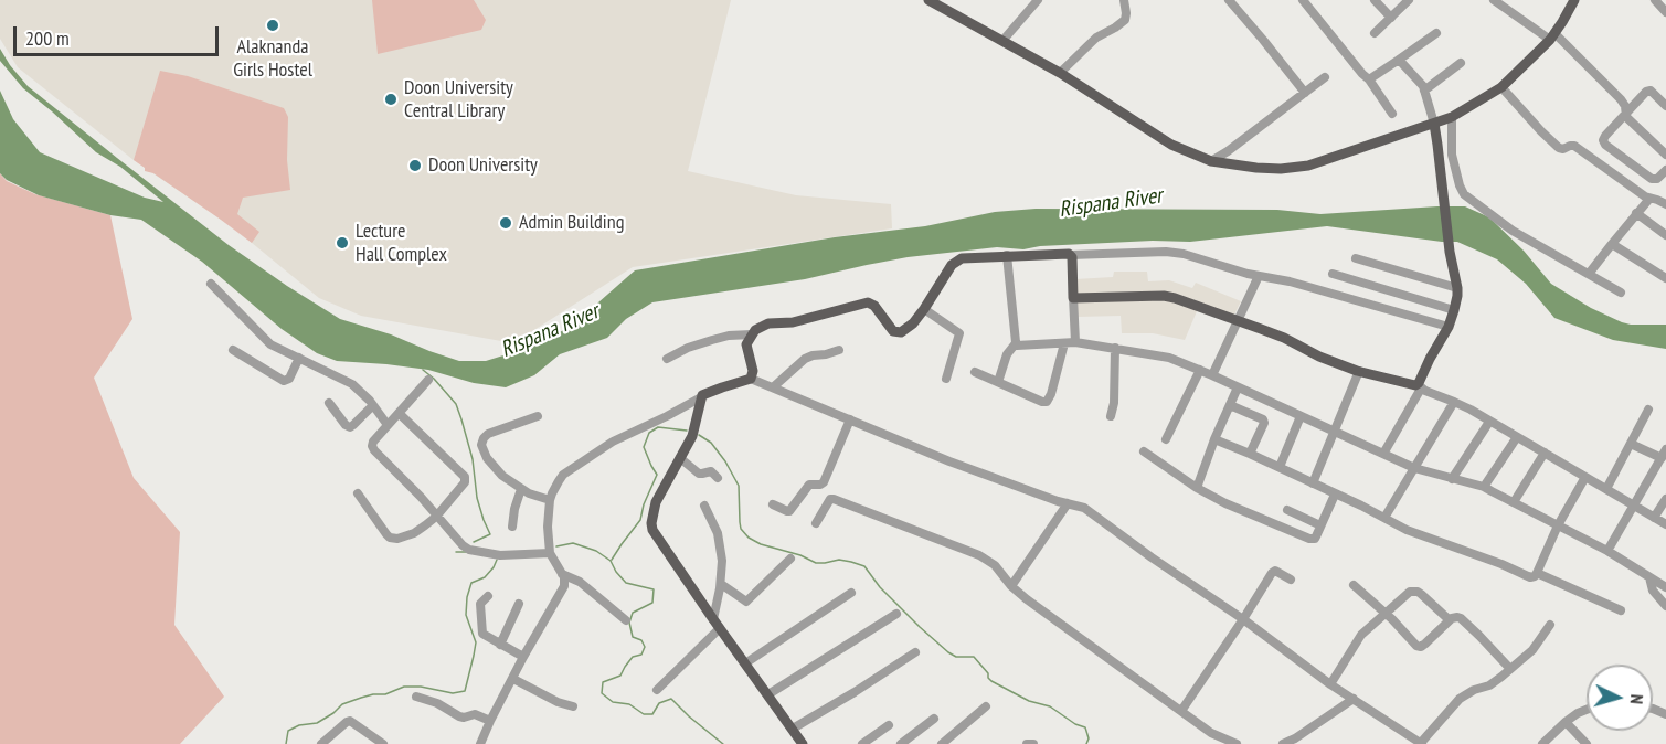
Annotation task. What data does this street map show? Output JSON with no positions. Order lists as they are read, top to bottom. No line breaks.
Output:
{"water":["Rispana River"],"places":["Alaknanda Girls Hostel","Doon University Central Library","Doon University","Admin Building","Lecture Hall Complex"],"scale_bar":"200 m","north":"right"}
